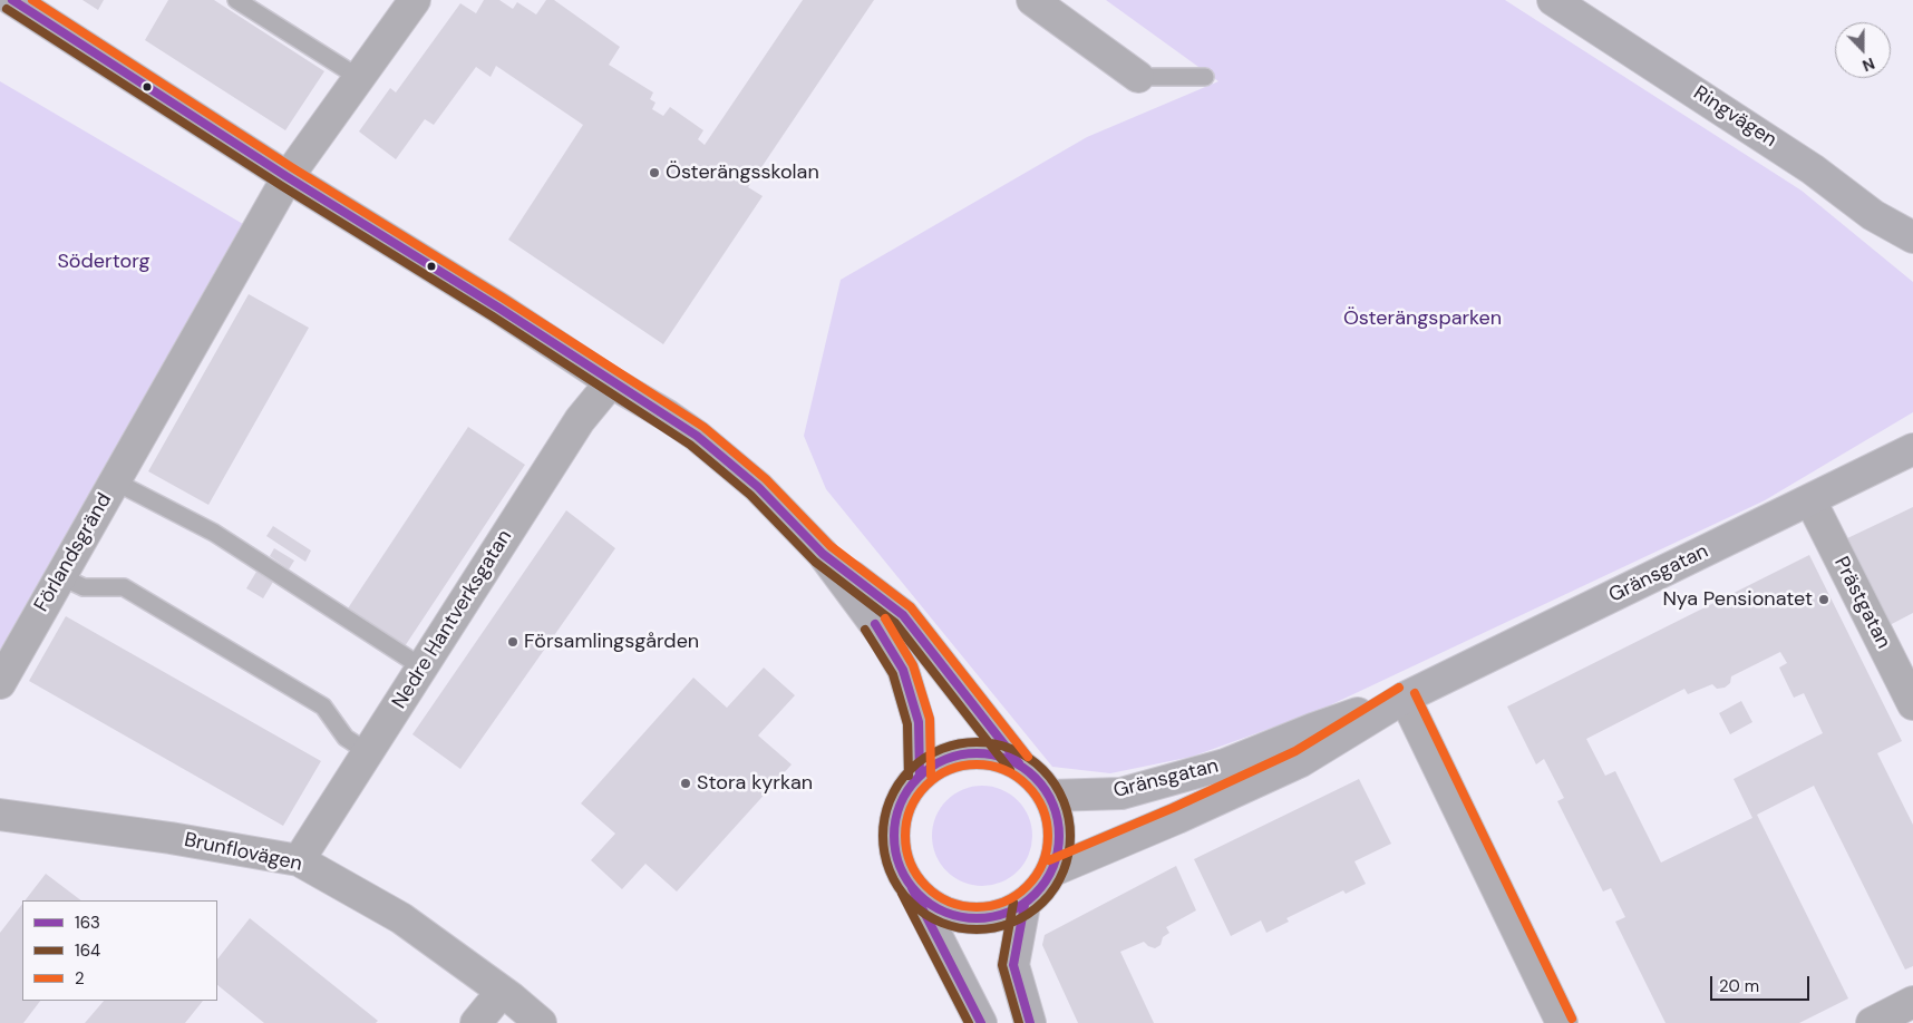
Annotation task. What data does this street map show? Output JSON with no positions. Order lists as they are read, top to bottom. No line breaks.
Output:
{"streets":{"main road":["Ringvägen","Gränsgatan"],"street":["Förlandsgränd","Prästgatan","Nedre Hantverksgatan","Brunflovägen"]},"crossings":[["Gränsgatan","Prästgatan"],["Nedre Hantverksgatan","Brunflovägen"]],"parks":["Södertorg","Österängsparken"],"places":["Österängsskolan","Nya Pensionatet","Församlingsgården","Stora kyrkan"],"lines":["transit line 163","transit line 2","transit line 164"],"legend":["163","164","2"],"scale_bar":"20 m","north":"bottom"}
